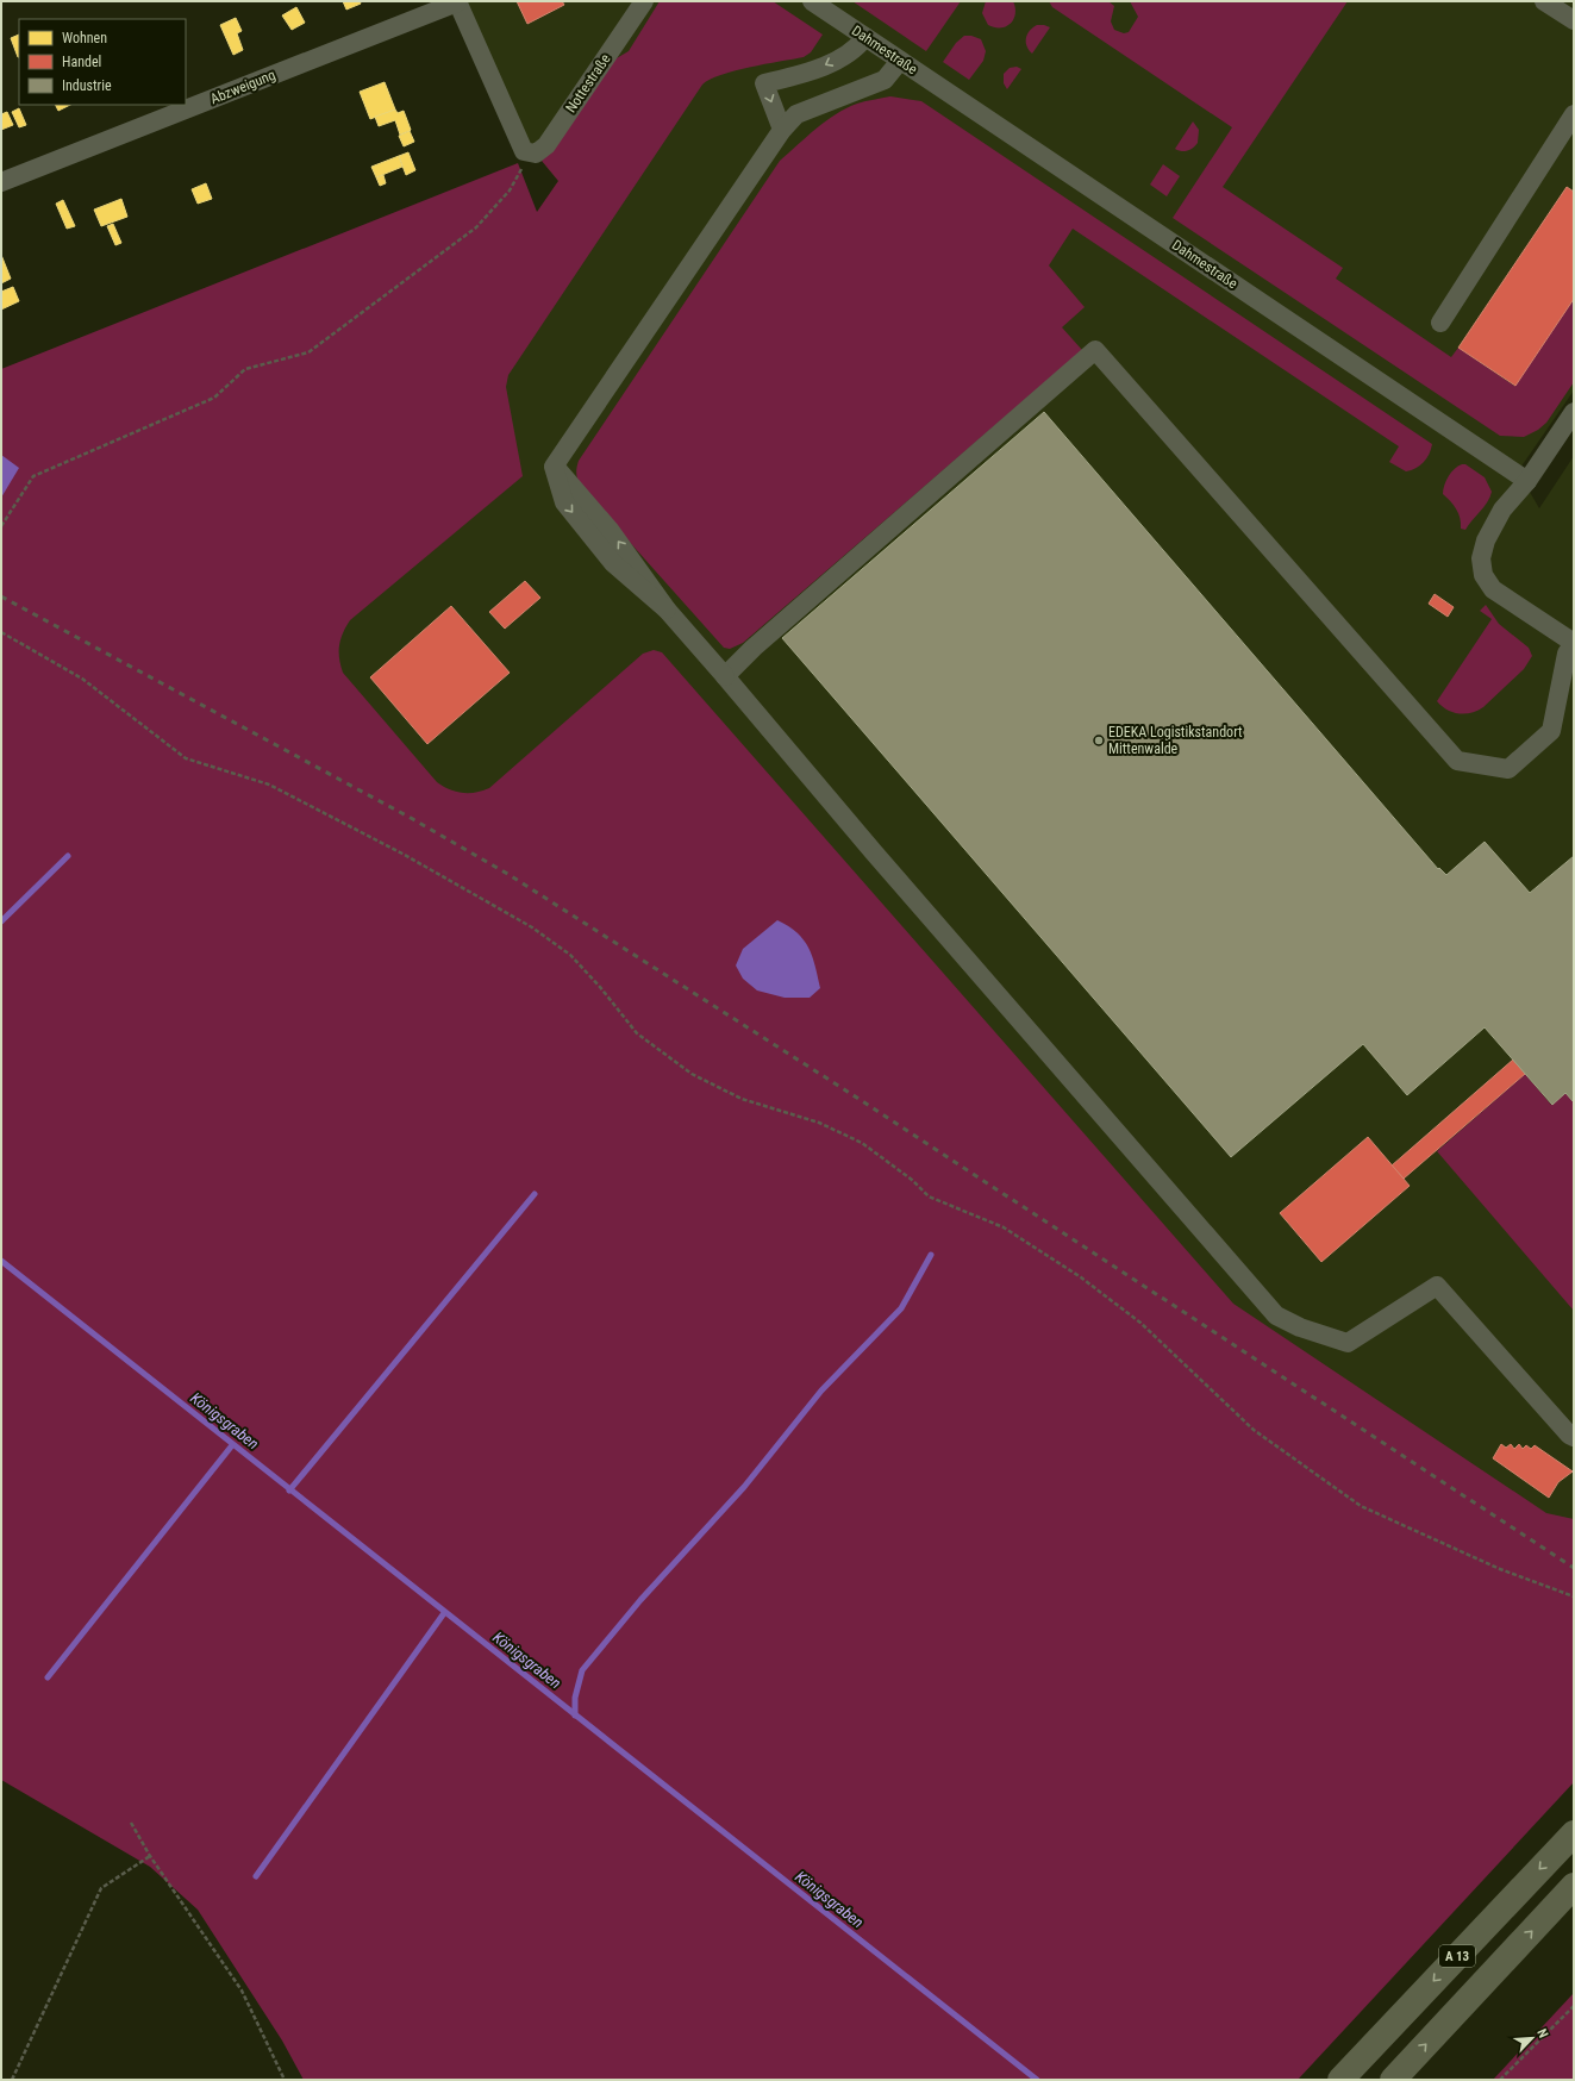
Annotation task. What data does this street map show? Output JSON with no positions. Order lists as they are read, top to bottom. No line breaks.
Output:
{"streets":{"highway":["A 13"],"street":["Dahmestraße","Nottestraße","Abzweigung"]},"crossings":[["Nottestraße","Abzweigung"]],"water":["Königsgraben"],"places":["EDEKA Logistikstandort Mittenwalde"],"legend":["Wohnen","Handel","Industrie"],"north":"top right"}
